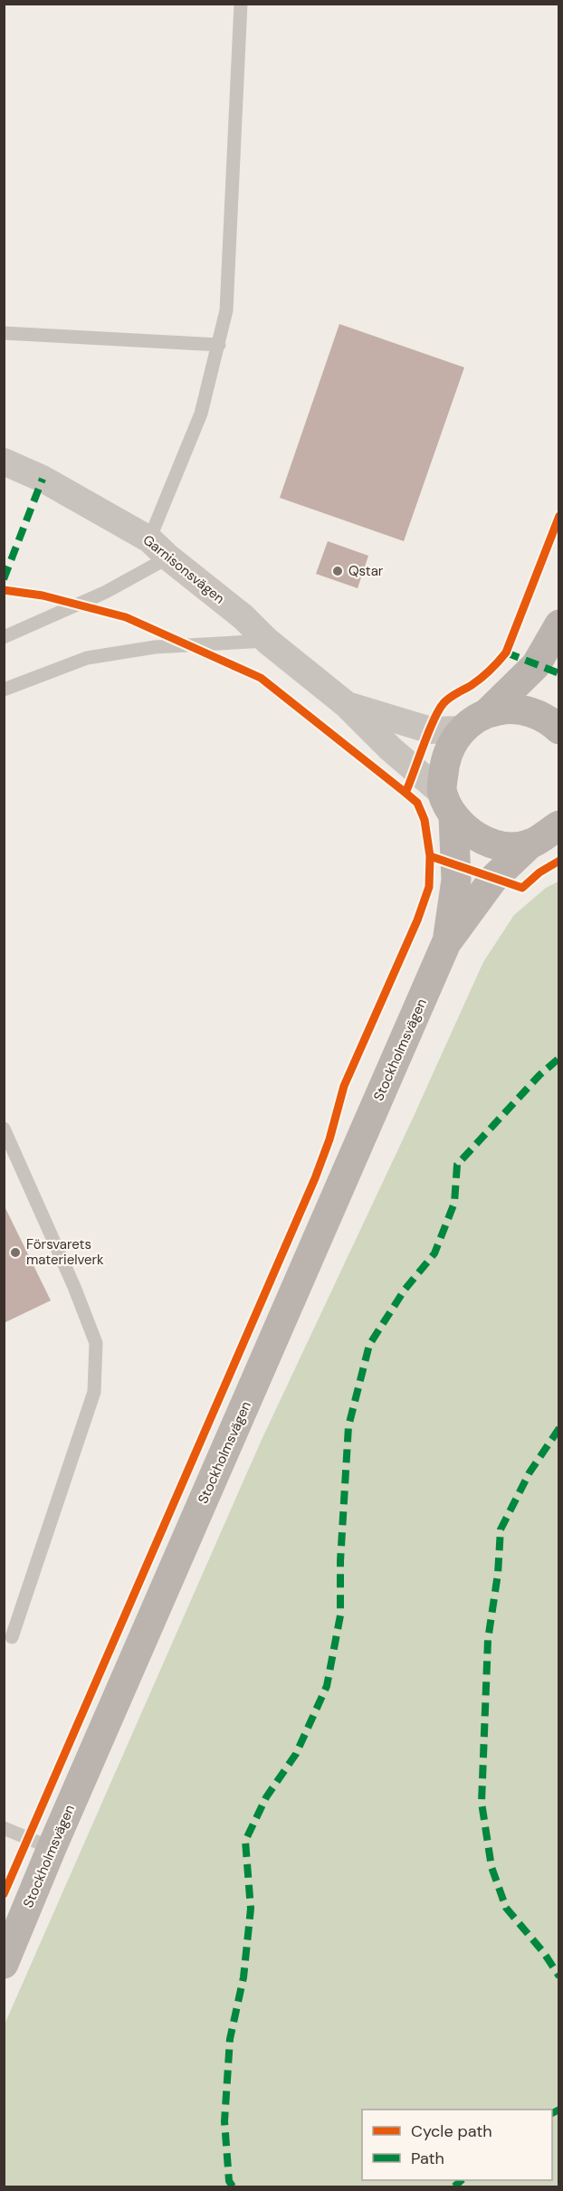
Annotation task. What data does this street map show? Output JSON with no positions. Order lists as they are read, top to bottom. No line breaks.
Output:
{"streets":{"main road":["Stockholmsvägen"],"street":["Garnisonsvägen"]},"crossings":[["Garnisonsvägen","Stockholmsvägen"]],"places":["Qstar","Försvarets materielverk"],"legend":["Cycle path","Path"]}
